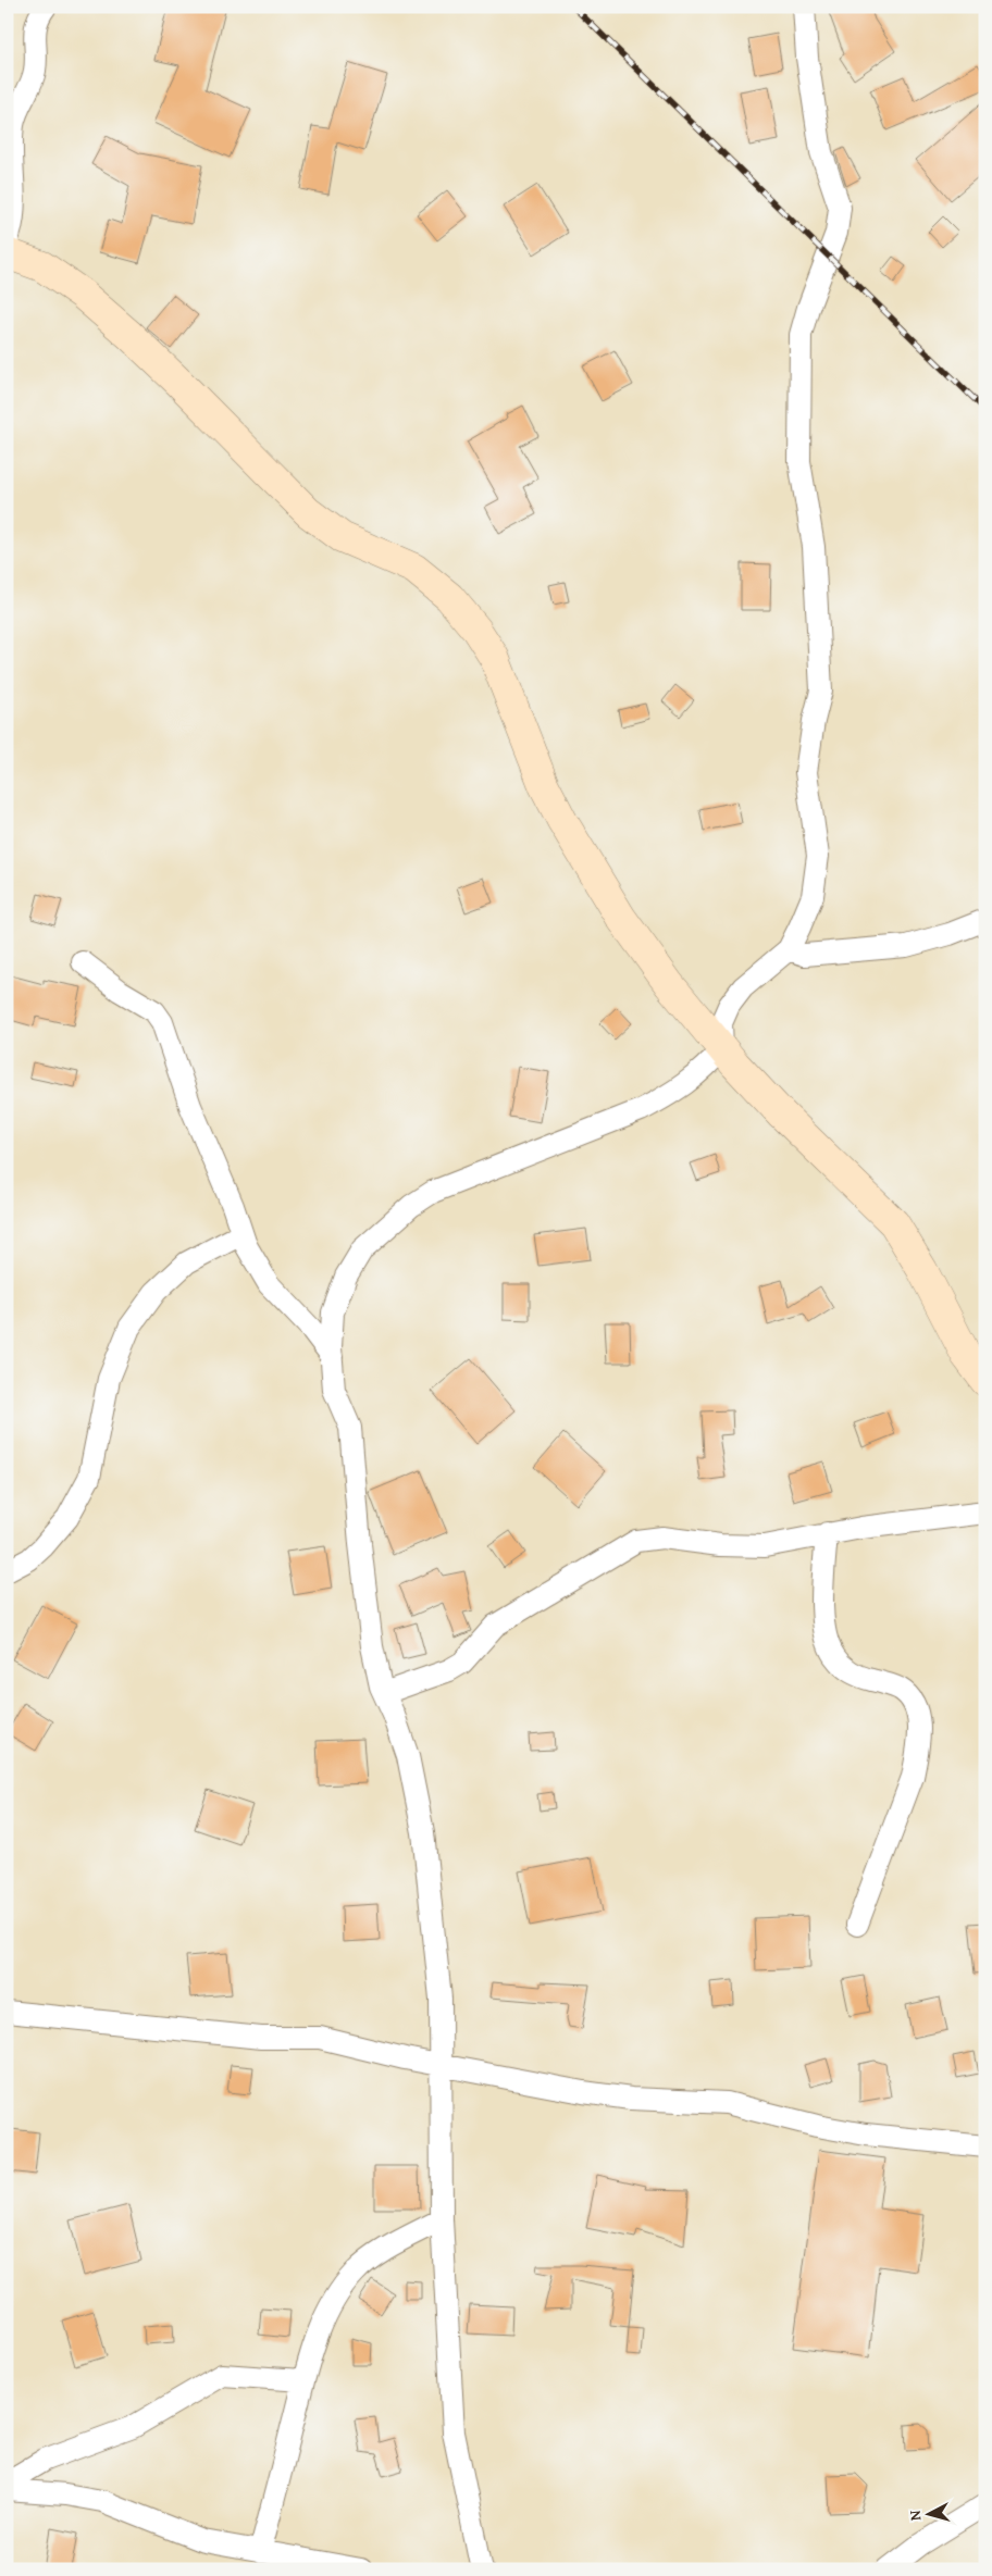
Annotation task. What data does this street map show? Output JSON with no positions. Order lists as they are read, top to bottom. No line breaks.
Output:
{"north":"left"}
